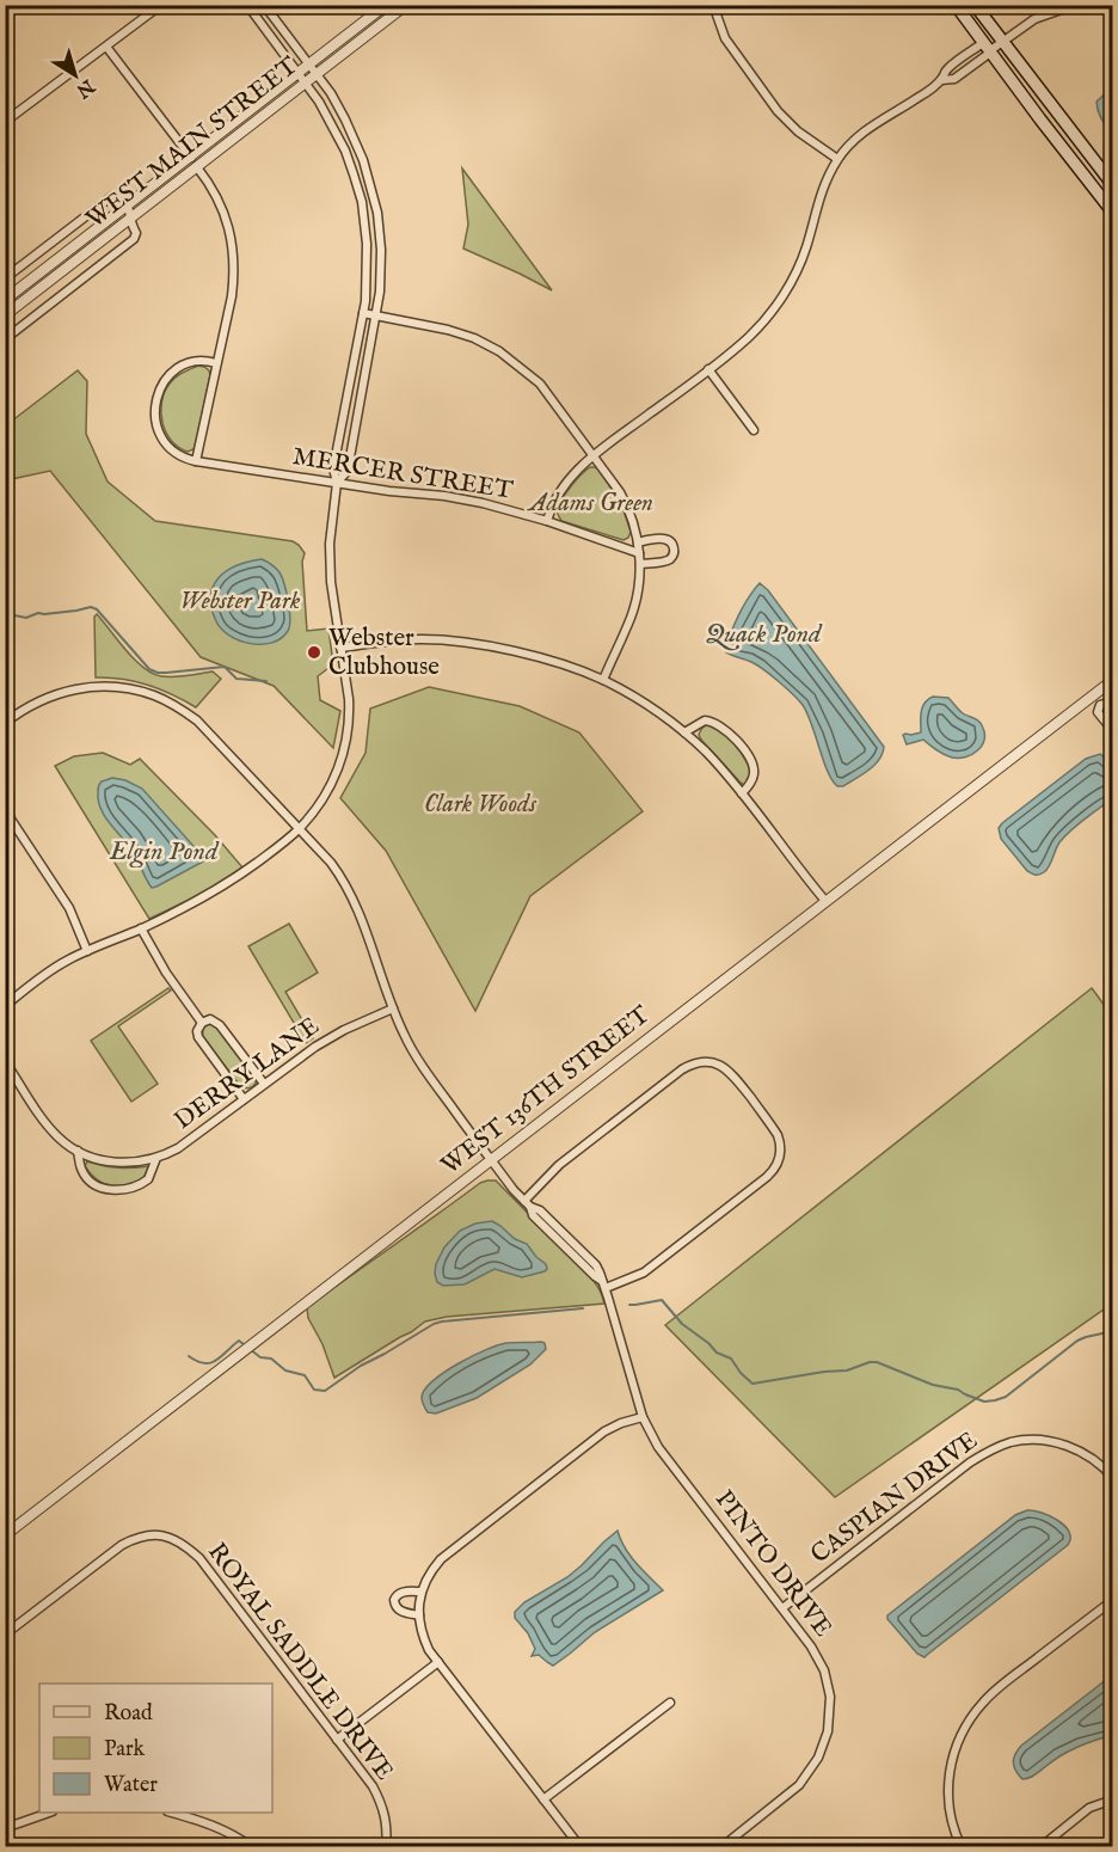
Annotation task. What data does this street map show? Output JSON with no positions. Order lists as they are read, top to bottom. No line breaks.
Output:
{"streets":{"street":["WEST MAIN STREET","MERCER STREET","DERRY LANE","WEST 136TH STREET","CASPIAN DRIVE","PINTO DRIVE","ROYAL SADDLE DRIVE"]},"crossings":[["DERRY LANE","PINTO DRIVE"],["WEST 136TH STREET","PINTO DRIVE"],["CASPIAN DRIVE","PINTO DRIVE"]],"water":["Quack Pond","Elgin Pond"],"parks":["Adams Green","Webster Park","Clark Woods"],"places":["Webster Clubhouse"],"legend":["Road","Park","Water"],"north":"bottom right"}
